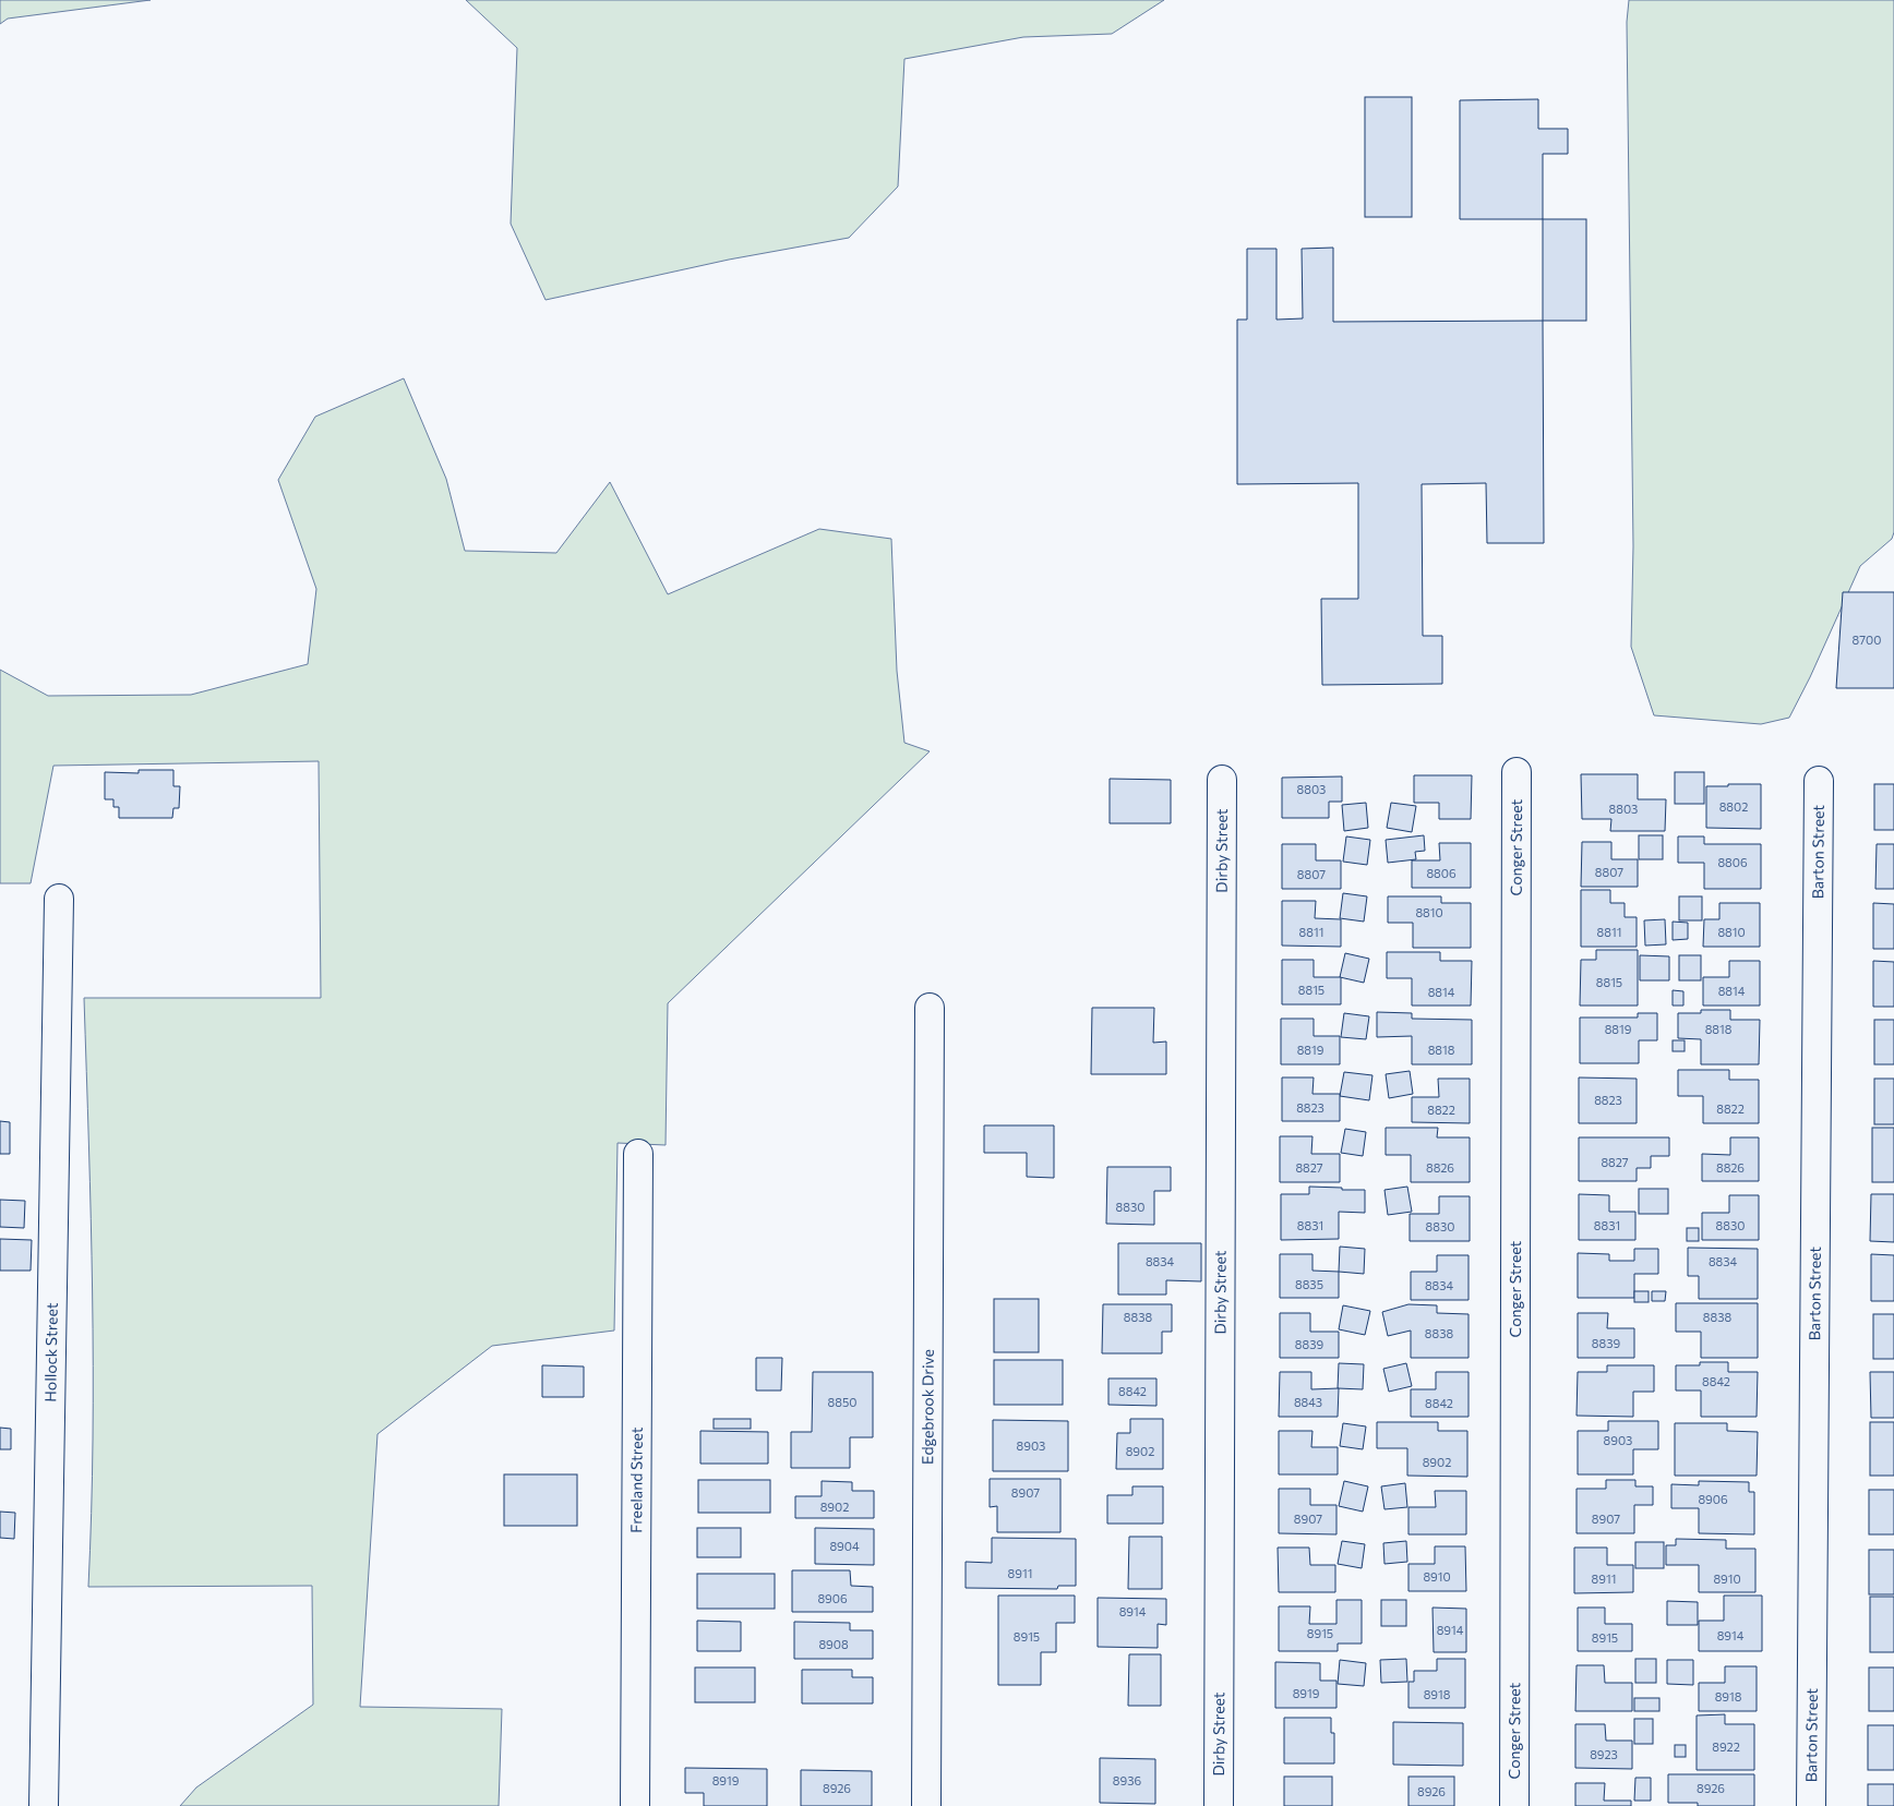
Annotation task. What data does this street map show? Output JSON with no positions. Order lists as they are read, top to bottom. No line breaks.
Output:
{"streets":{"street":["Conger Street","Dirby Street","Barton Street","Hollock Street","Edgebrook Drive","Freeland Street"]},"house_numbers":["8700","8803","8802","8803","8806","8807","8806","8807","8810","8811","8811","8810","8815","8815","8814","8814","8819","8818","8819","8818","8823","8823","8822","8822","8827","8827","8826","8826","8830","8831","8831","8830","8830","8834","8834","8835","8834","8838","8838","8838","8839","8839","8842","8842","8850","8843","8842","8903","8903","8902","8902","8907","8906","8902","8907","8907","8904","8911","8910","8911","8910","8906","8914","8914","8915","8914","8915","8915","8908","8919","8918","8918","8922","8923","8919","8936","8926","8926","8926"]}
